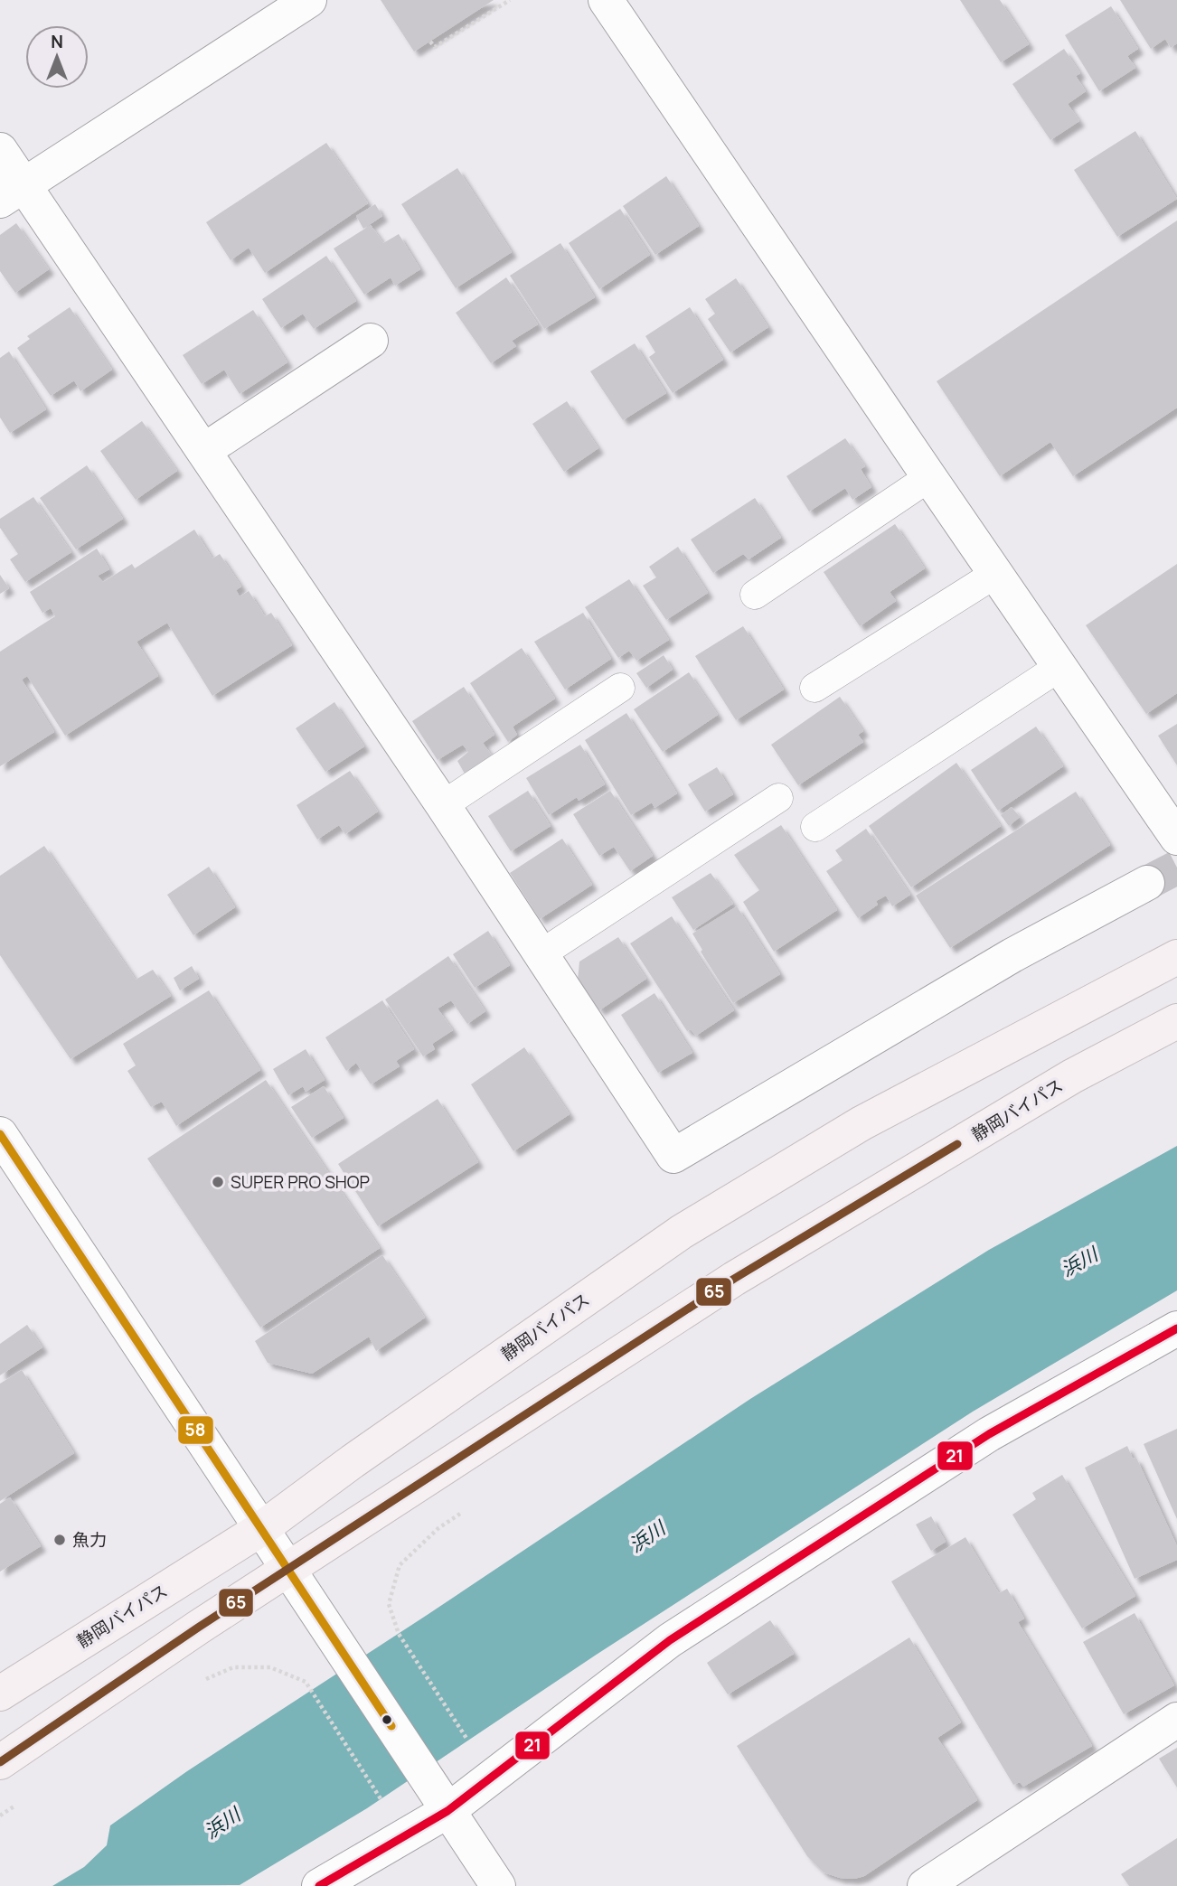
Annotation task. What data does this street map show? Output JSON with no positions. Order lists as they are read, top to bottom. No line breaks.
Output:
{"streets":{"highway":["静岡バイパス"]},"water":["浜川"],"places":["SUPER PRO SHOP","魚力"],"lines":["transit line 58","transit line 65","transit line 21"],"north":"top"}
